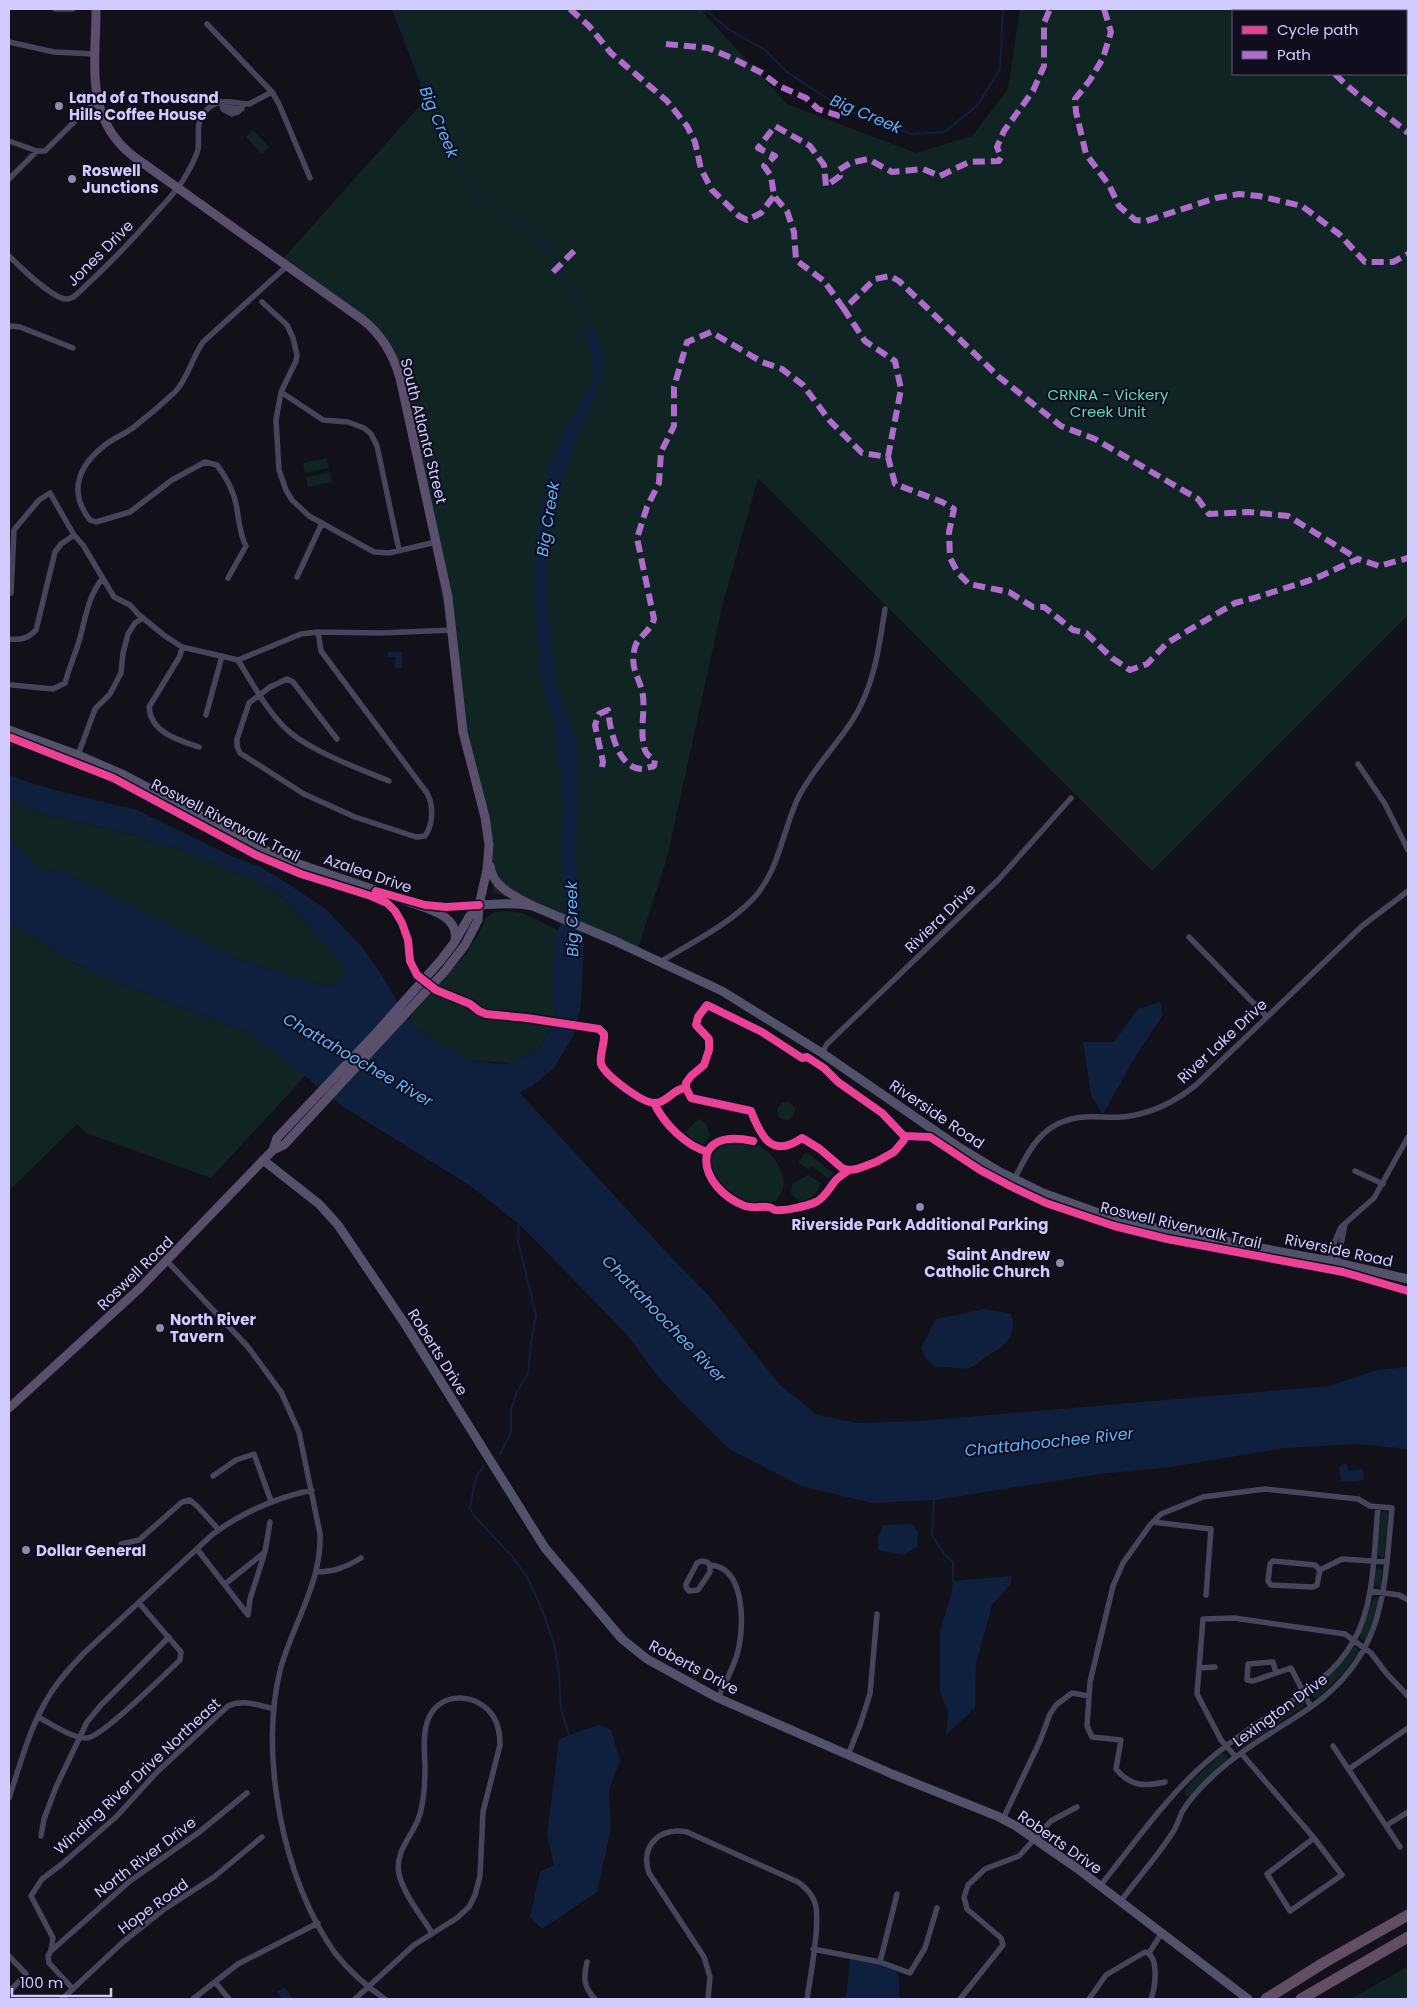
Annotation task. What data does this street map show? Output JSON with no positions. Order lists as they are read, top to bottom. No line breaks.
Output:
{"streets":{"main road":["South Atlanta Street","Roswell Road"],"street":["Jones Drive","Azalea Drive","Riviera Drive","River Lake Drive","Riverside Road","Roberts Drive","Lexington Drive","Winding River Drive Northeast","North River Drive","Hope Road"],"cycle path":["Roswell Riverwalk Trail"]},"crossings":[["Jones Drive","South Atlanta Street"],["South Atlanta Street","Azalea Drive"],["South Atlanta Street","Riverside Road"],["South Atlanta Street","Roswell Road"],["Azalea Drive","Riverside Road"],["Riviera Drive","Riverside Road"],["River Lake Drive","Riverside Road"],["Roswell Road","Roberts Drive"],["Roberts Drive","Lexington Drive"],["Winding River Drive Northeast","North River Drive"]],"water":["Big Creek","Chattahoochee River"],"parks":["CRNRA - Vickery Creek Unit"],"places":["Land of a Thousand Hills Coffee House","Roswell Junctions","Riverside Park Additional Parking","Saint Andrew Catholic Church","North River Tavern","Dollar General"],"legend":["Cycle path","Path"],"scale_bar":"100 m"}
